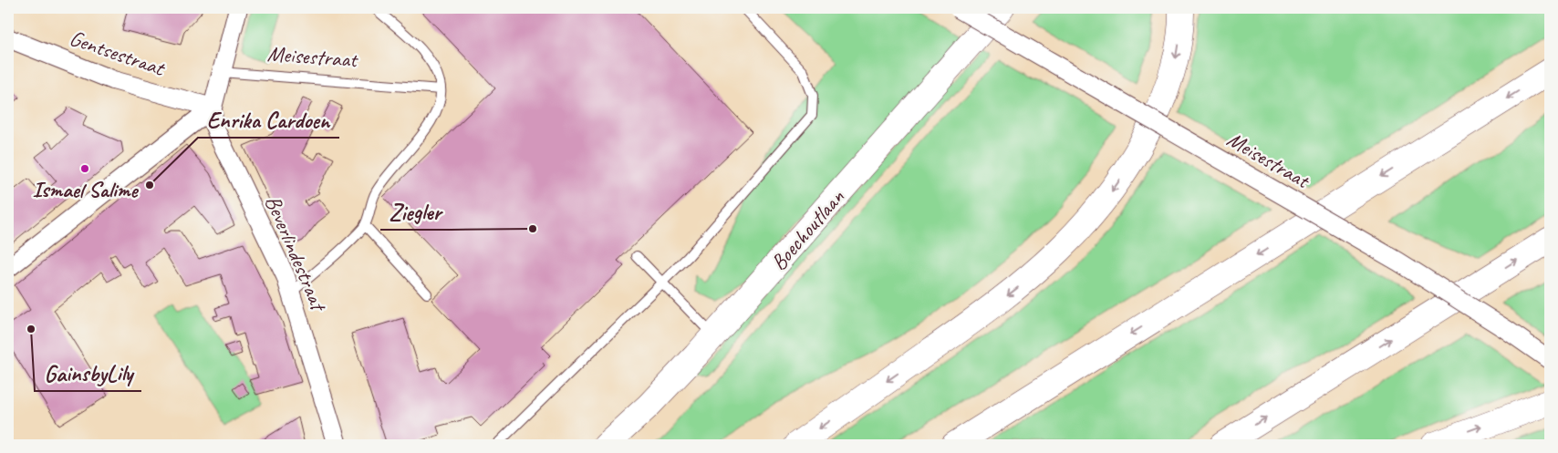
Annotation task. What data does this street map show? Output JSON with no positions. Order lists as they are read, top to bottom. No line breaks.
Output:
{"streets":{"main road":["Boechoutlaan"],"street":["Gentsestraat","Meisestraat","Beverlindestraat"]},"crossings":[["Gentsestraat","Beverlindestraat"]],"places":["Ismael Salime","Enrika Cardoen","Ziegler","GainsbyLily"]}
